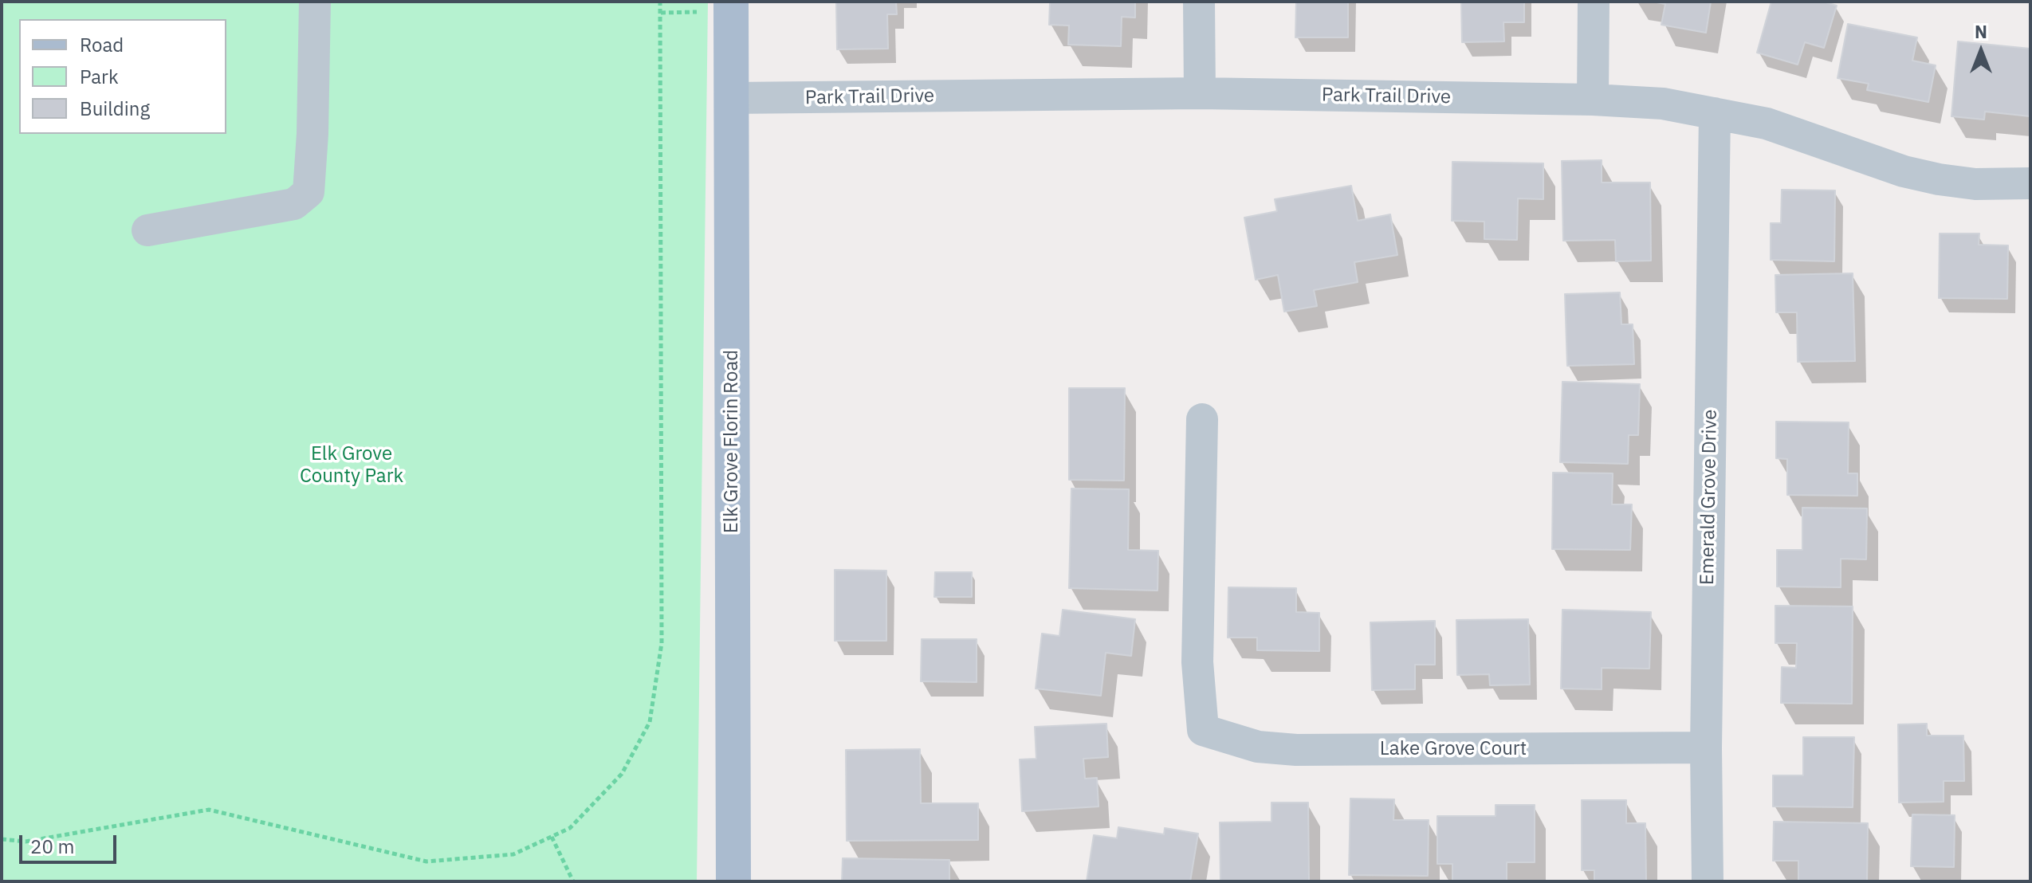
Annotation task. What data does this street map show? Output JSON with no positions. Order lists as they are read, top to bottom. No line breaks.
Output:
{"streets":{"main road":["Elk Grove Florin Road"],"street":["Park Trail Drive","Emerald Grove Drive","Lake Grove Court"]},"crossings":[["Park Trail Drive","Elk Grove Florin Road"],["Park Trail Drive","Emerald Grove Drive"],["Emerald Grove Drive","Lake Grove Court"]],"parks":["Elk Grove County Park"],"legend":["Road","Park","Building"],"scale_bar":"20 m","north":"top"}
